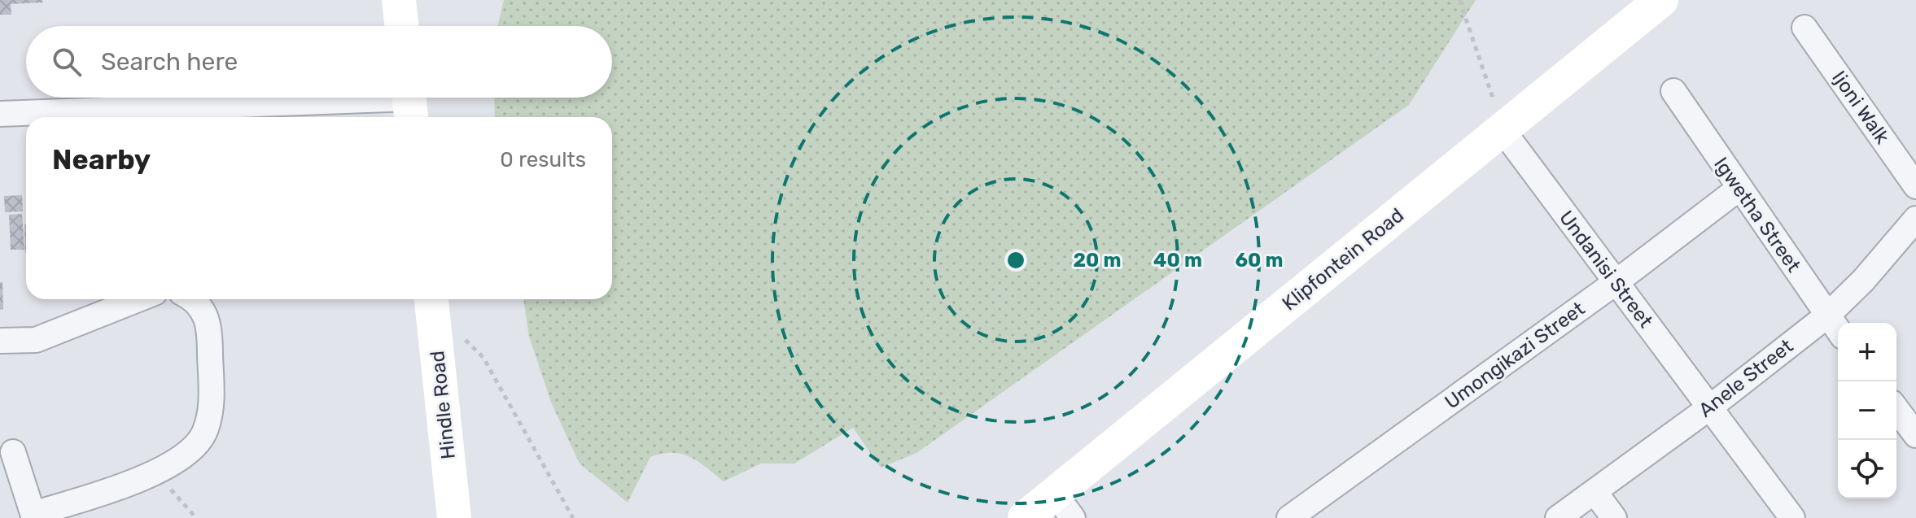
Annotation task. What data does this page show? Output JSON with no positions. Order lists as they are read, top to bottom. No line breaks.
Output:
{"streets":{"street":["Ijoni Walk","Igwetha Street","Klipfontein Road","Undanisi Street","Umongikazi Street","Anele Street","Hindle Road"]},"crossings":[["Igwetha Street","Umongikazi Street"],["Igwetha Street","Anele Street"],["Klipfontein Road","Undanisi Street"],["Undanisi Street","Umongikazi Street"],["Undanisi Street","Anele Street"]],"page":{"search":"Search here","heading":["Nearby","0 results"],"map_buttons":["+","−"]},"rings":["20 m","40 m","60 m"]}
